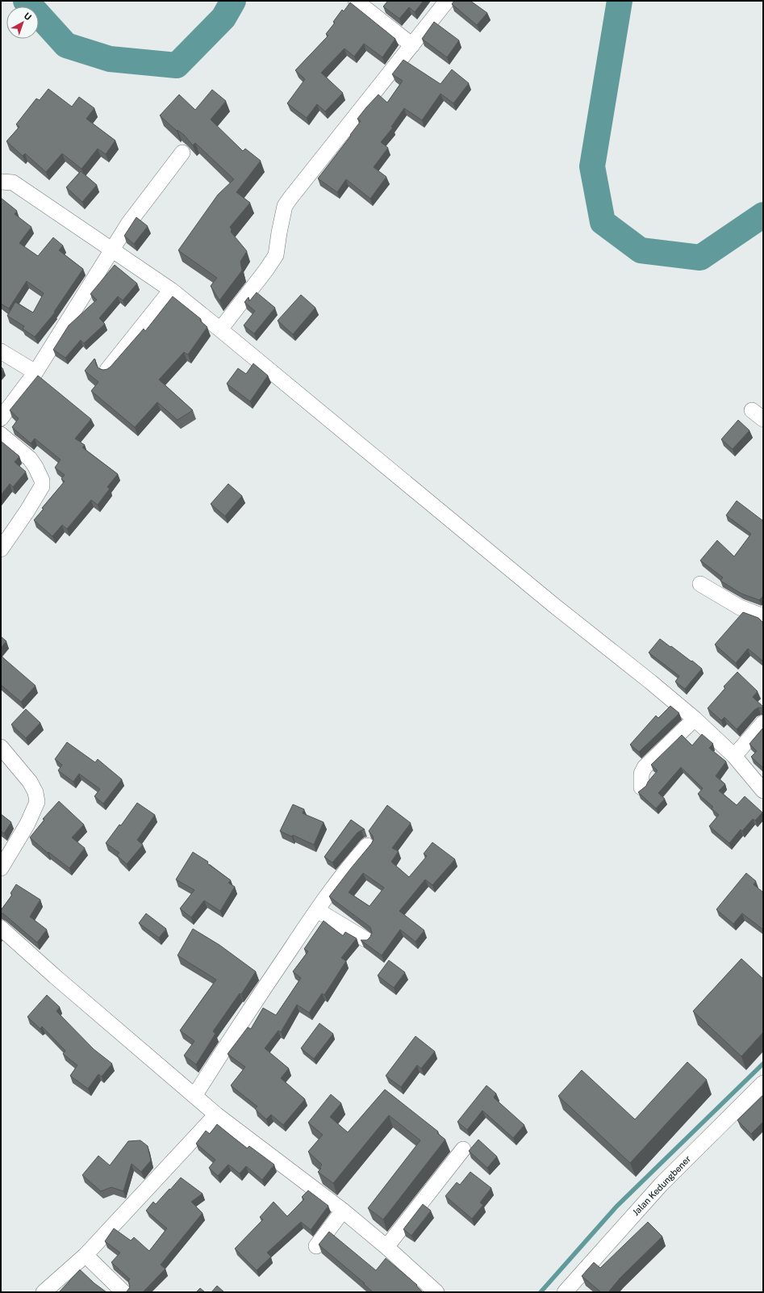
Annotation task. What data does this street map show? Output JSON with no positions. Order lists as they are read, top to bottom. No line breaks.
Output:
{"streets":{"street":["Jalan Kedungbener"]},"north":"top right"}
